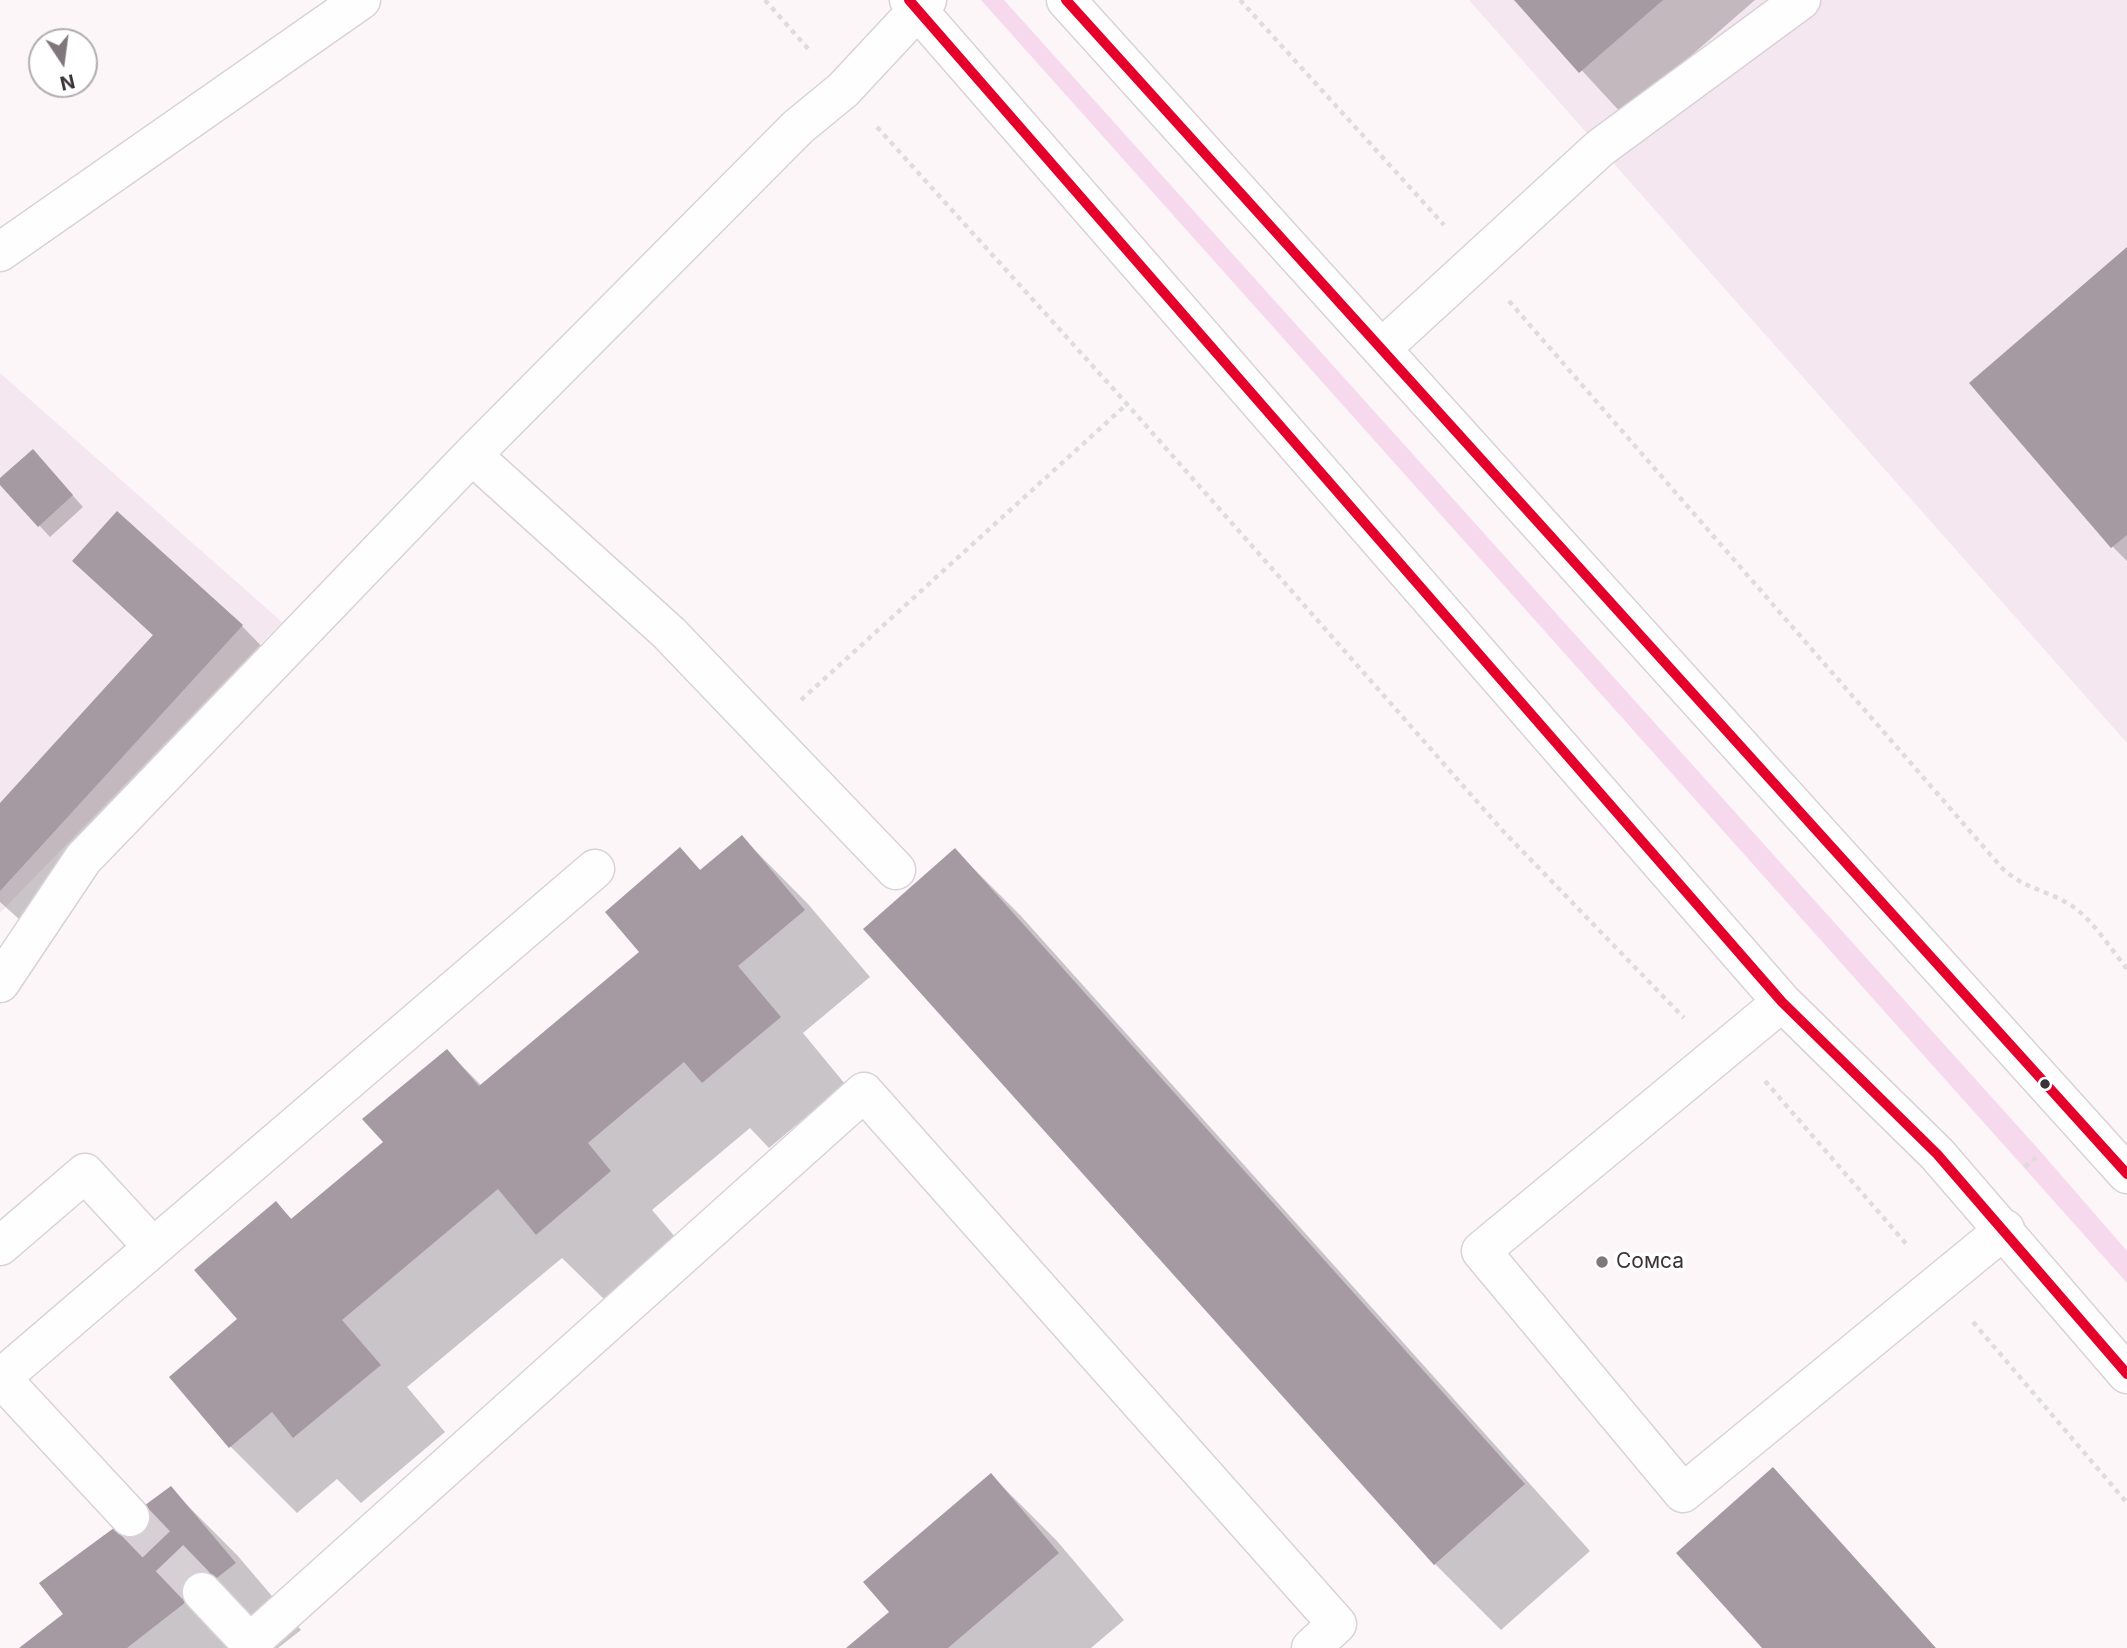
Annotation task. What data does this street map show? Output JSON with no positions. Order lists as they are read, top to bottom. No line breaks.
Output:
{"places":["Сомса"],"north":"bottom"}
